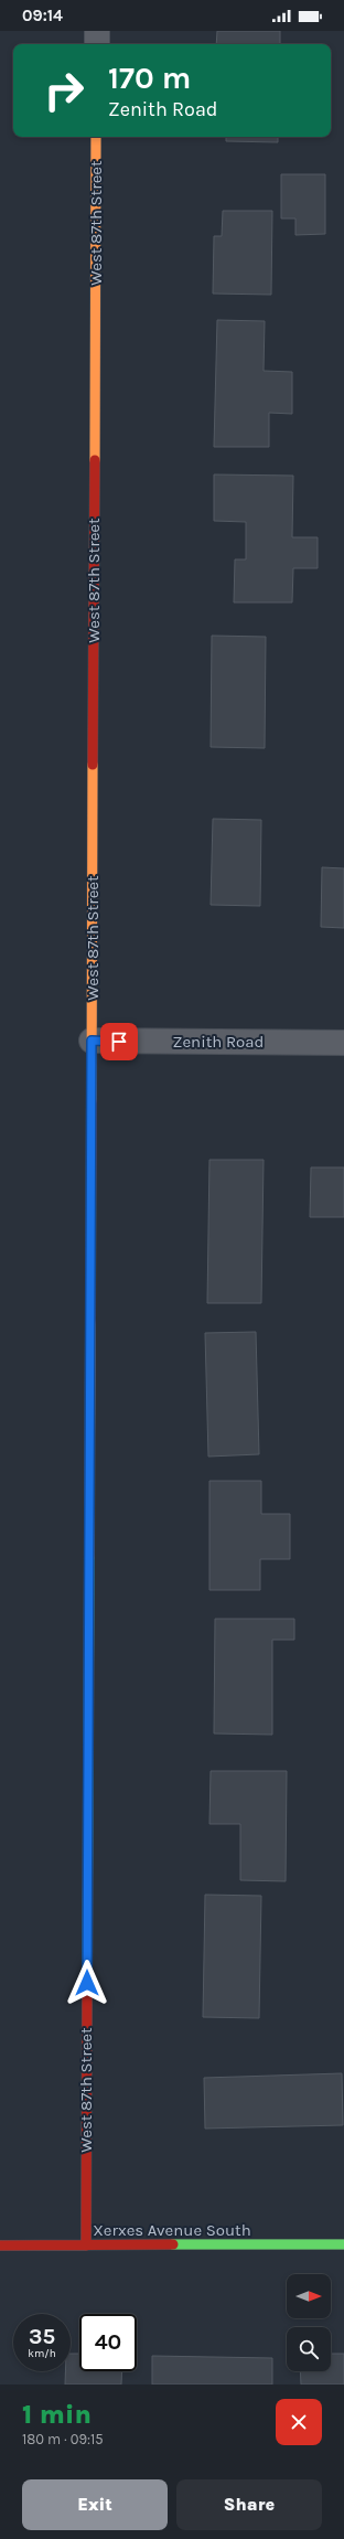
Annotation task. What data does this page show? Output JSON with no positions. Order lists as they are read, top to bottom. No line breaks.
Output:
{"streets":{"street":["West 87th Street","Zenith Road","Xerxes Avenue South"]},"crossings":[["West 87th Street","Zenith Road"],["West 87th Street","Xerxes Avenue South"]],"north":"right","page":{"status":"09:14","turn":["170 m","Zenith Road"],"speed":"35 km/h","limit":"40","heading":["1 min","180 m · 09:15"],"buttons":["Exit","Share"]}}
